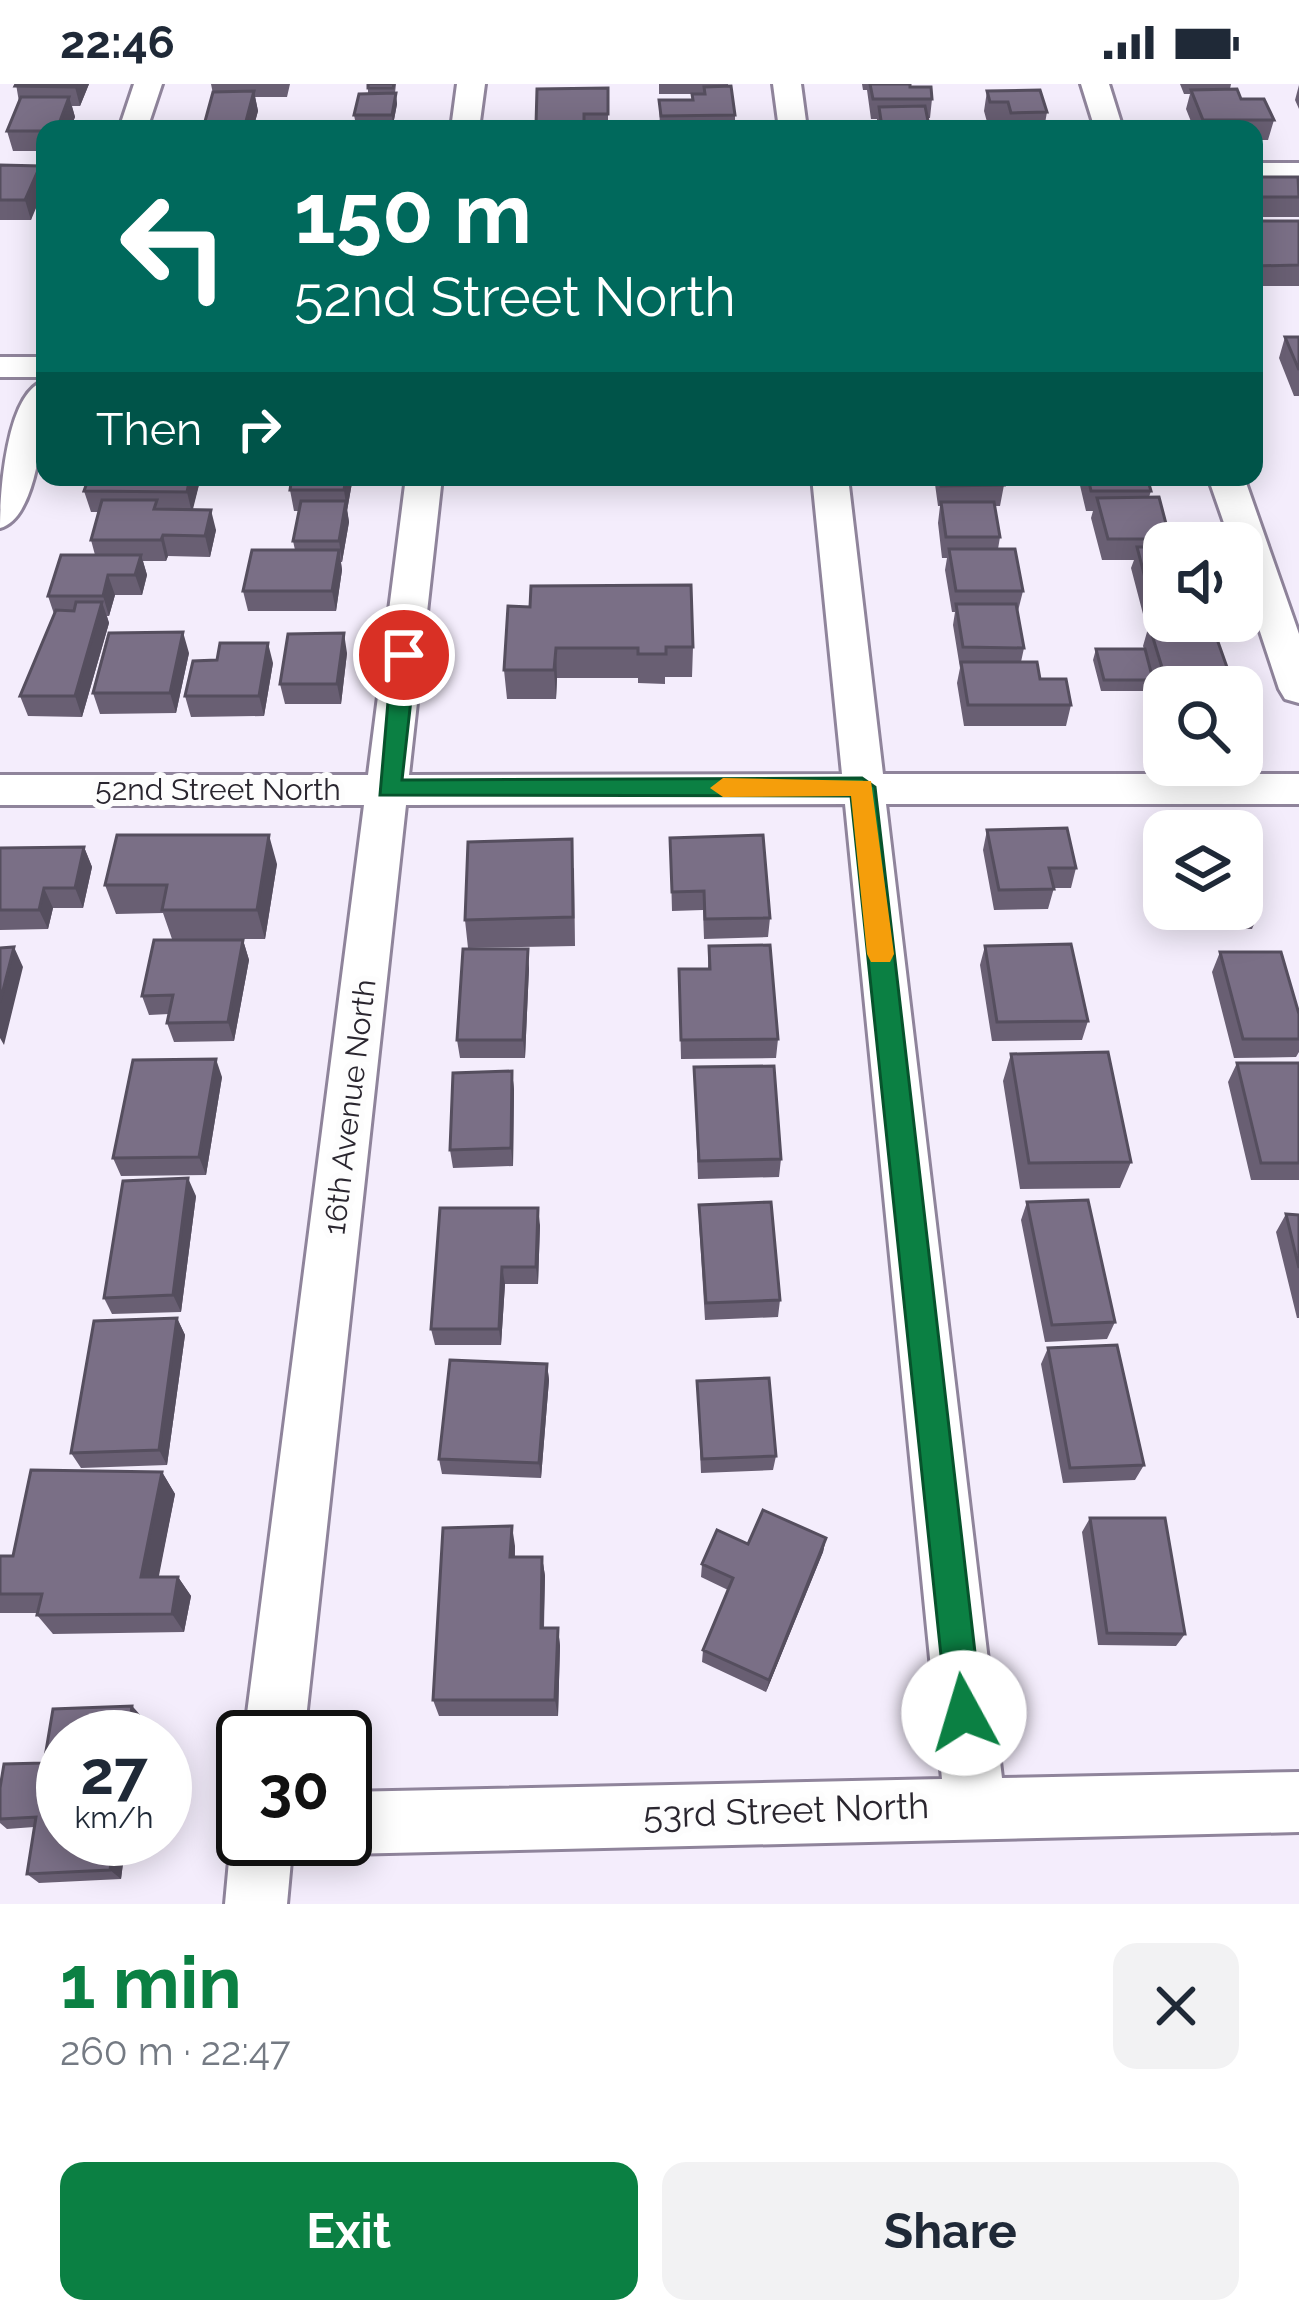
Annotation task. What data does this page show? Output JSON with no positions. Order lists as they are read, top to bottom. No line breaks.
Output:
{"streets":{"street":["52nd Street North","16th Avenue North","53rd Street North"]},"crossings":[["52nd Street North","16th Avenue North"]],"page":{"status":"22:46","turn":["150 m","52nd Street North"],"then":"Then","speed":"27 km/h","limit":"30","heading":["1 min","260 m · 22:47"],"buttons":["Exit","Share"]}}
